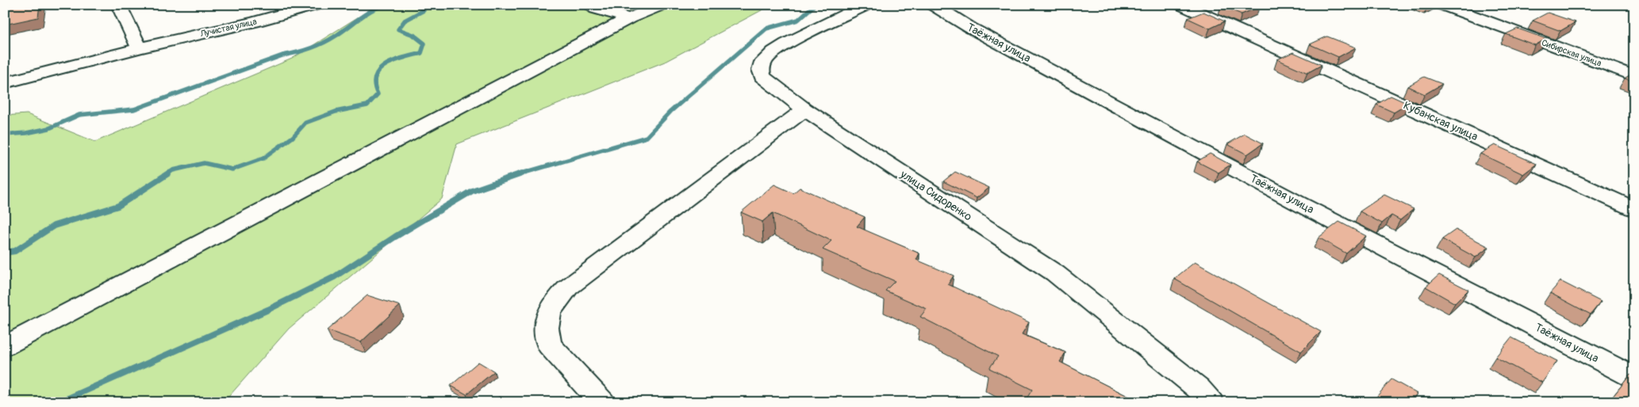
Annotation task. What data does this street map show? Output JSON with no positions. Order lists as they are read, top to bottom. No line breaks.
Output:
{"streets":{"street":["Лучистая улица","Таёжная улица","Сибирская улица","Кубанская улица","улица Сидоренко"]}}
